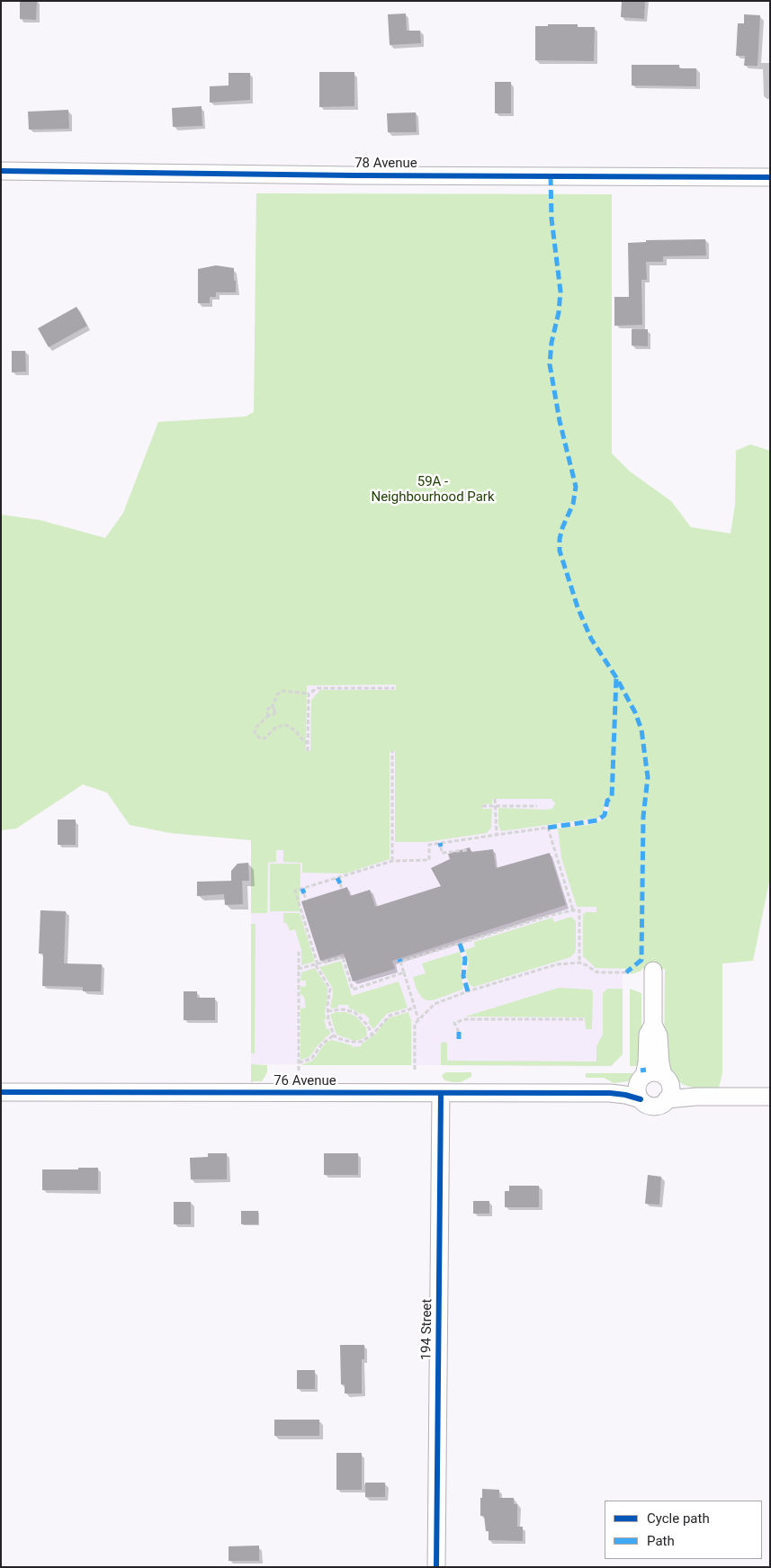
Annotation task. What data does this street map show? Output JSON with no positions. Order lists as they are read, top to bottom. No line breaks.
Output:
{"streets":{"street":["78 Avenue","76 Avenue","194 Street"]},"crossings":[["76 Avenue","194 Street"]],"parks":["59A - Neighbourhood Park"],"legend":["Cycle path","Path"]}
